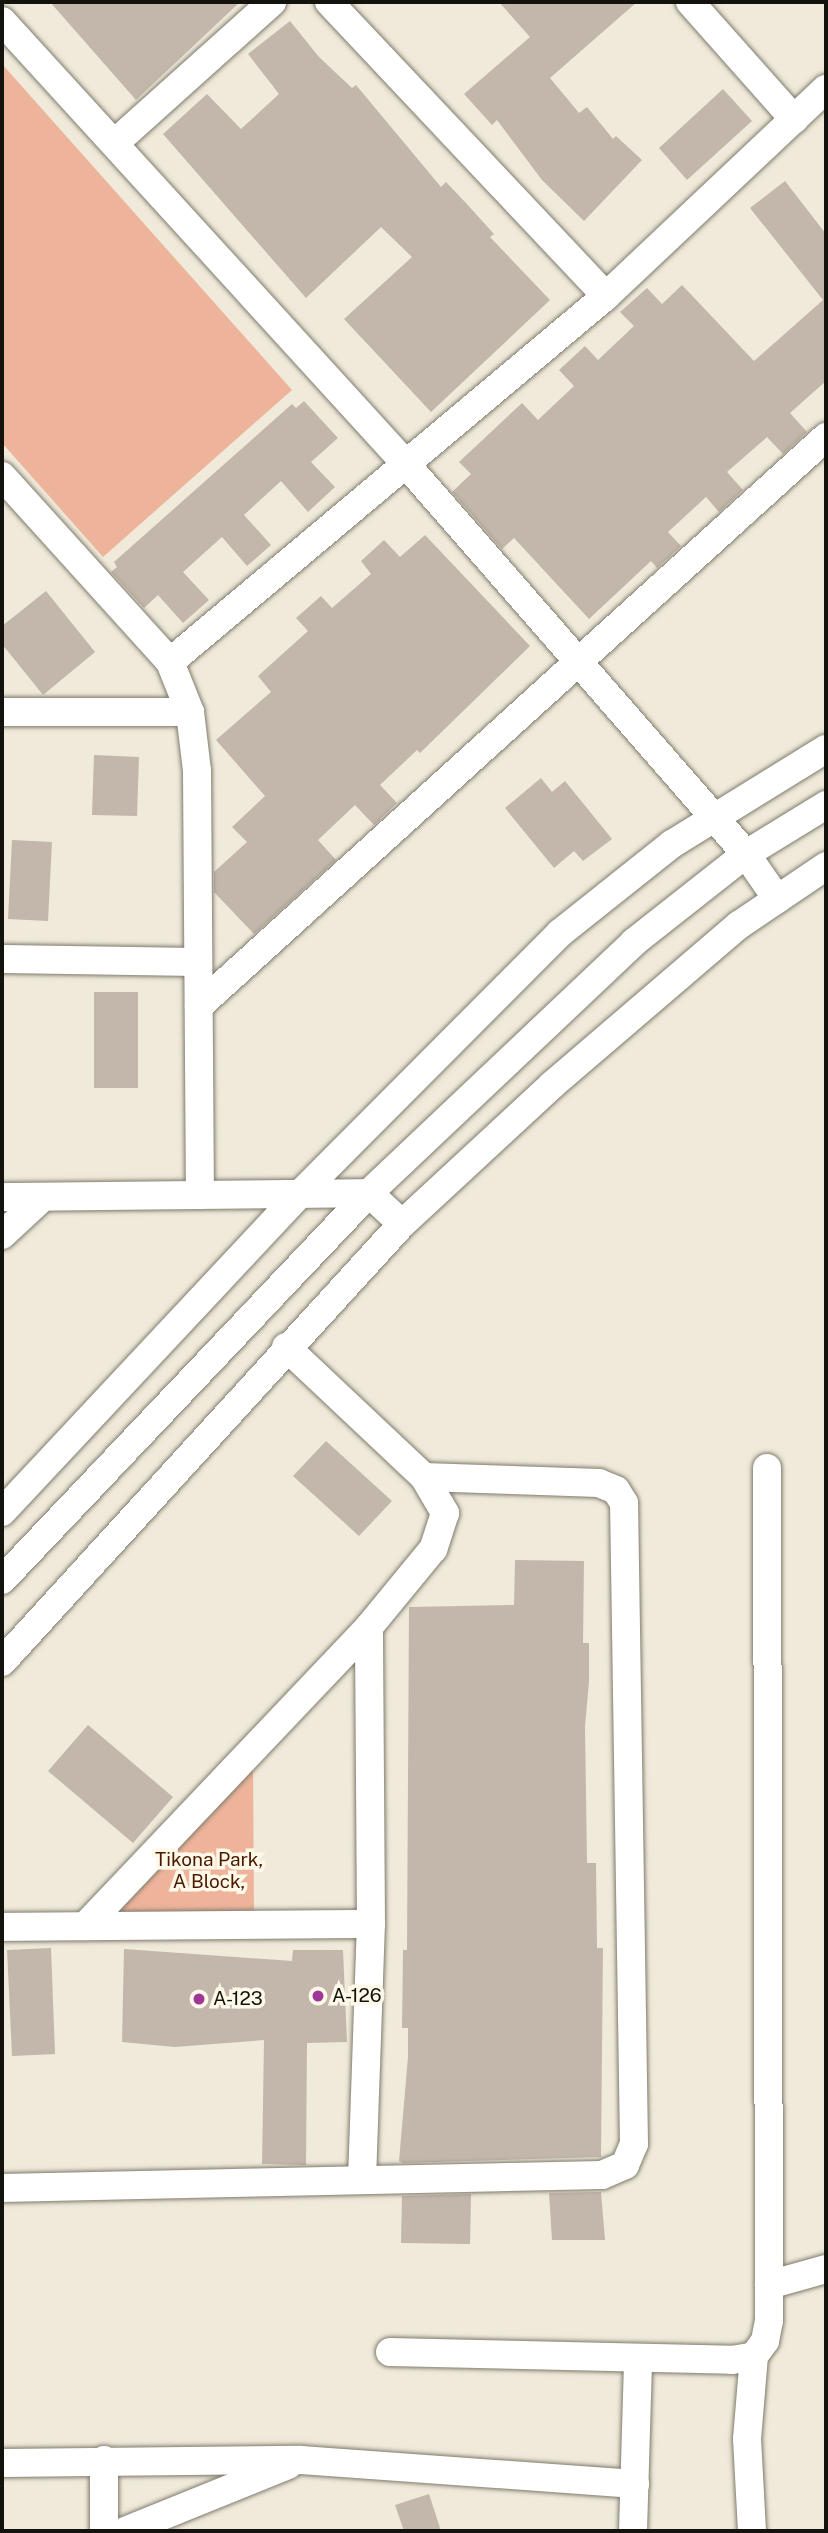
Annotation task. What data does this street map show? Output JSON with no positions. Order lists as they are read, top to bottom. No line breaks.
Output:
{"parks":["Tikona Park, A Block,"],"places":["A-126","A-123"]}
